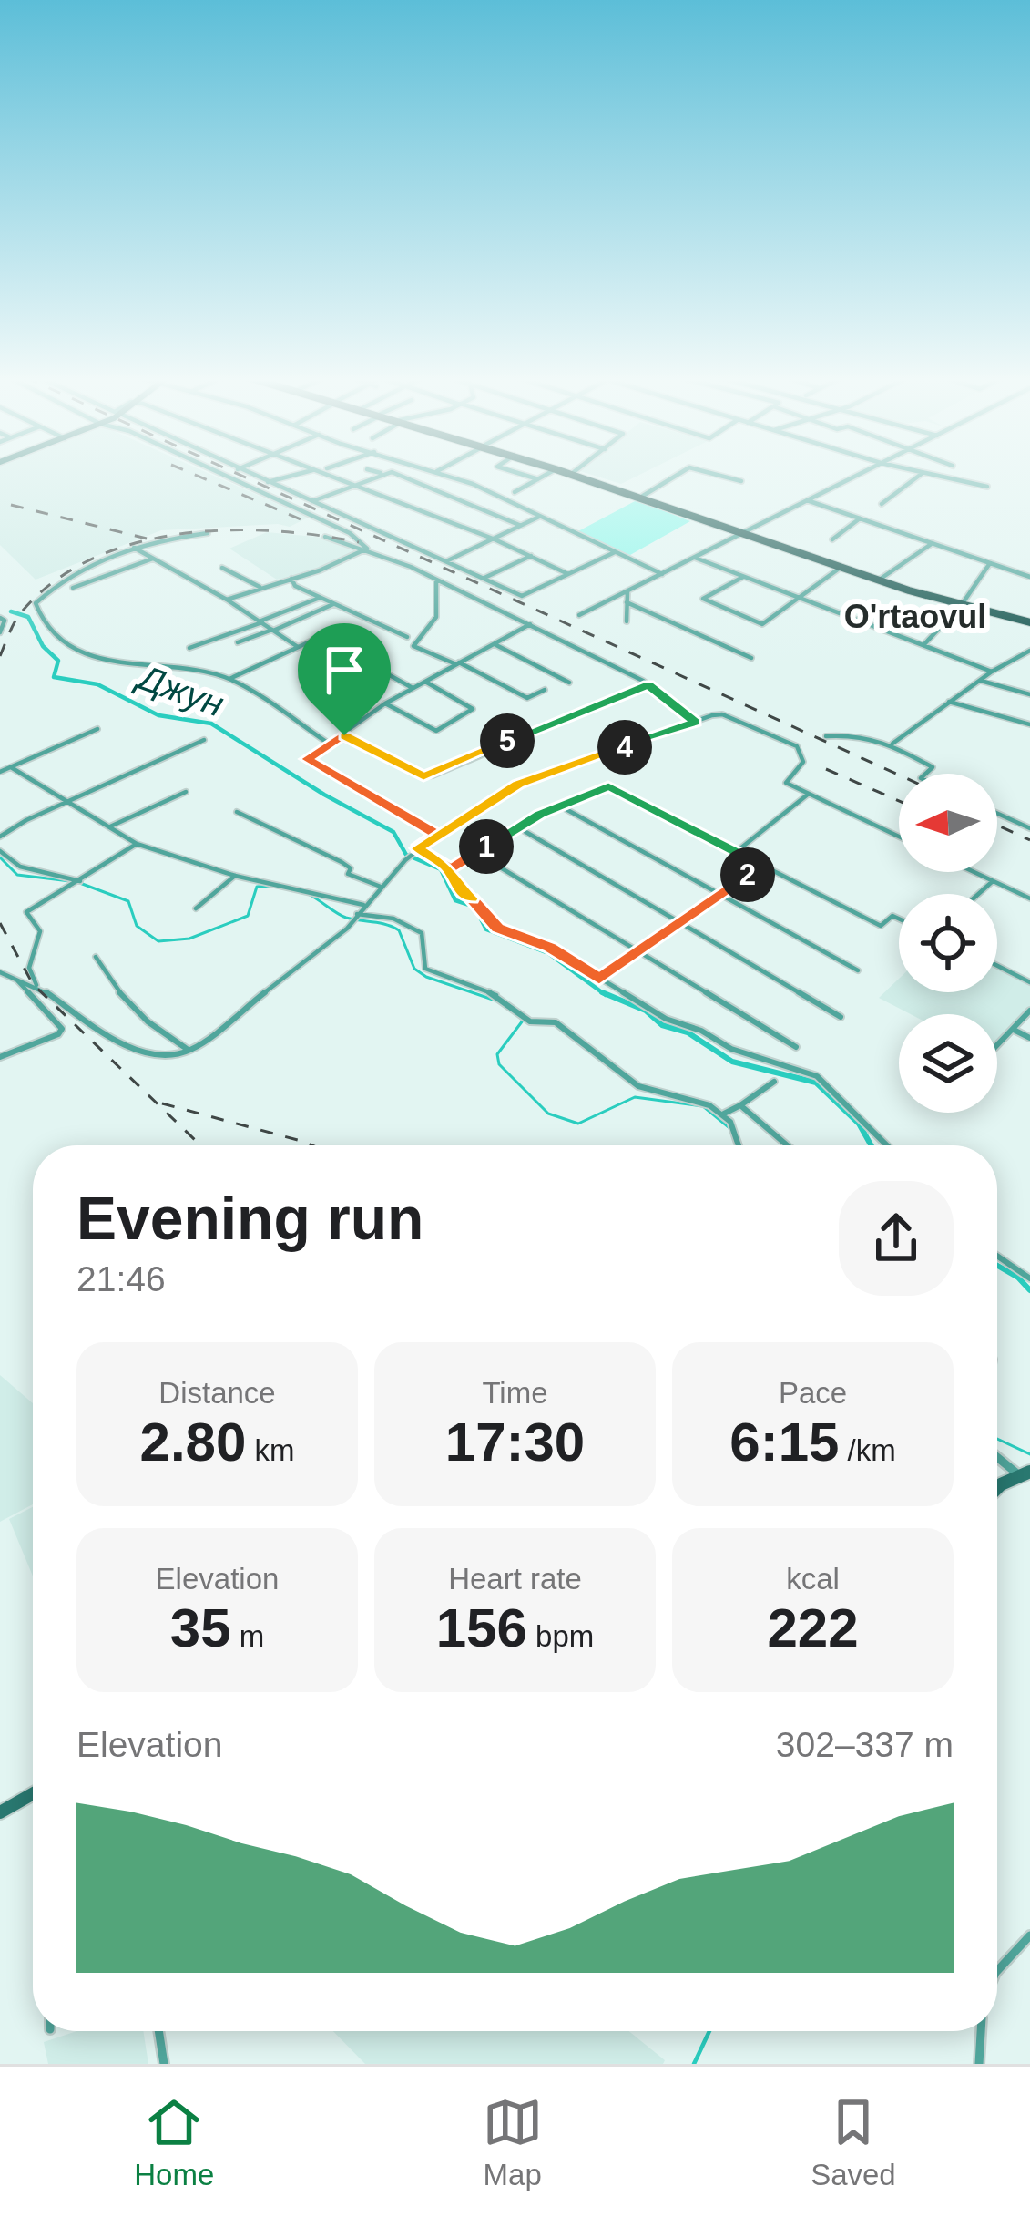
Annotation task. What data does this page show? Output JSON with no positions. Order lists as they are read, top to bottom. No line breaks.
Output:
{"districts":["O'rtaovul"],"water":["Джун"],"north":"left","page":{"pins":["5","4","1","2"],"heading":["Evening run","21:46"],"stats":[["Distance","2.80 km"],["Time","17:30"],["Pace","6:15 /km"],["Elevation","35 m"],["Heart rate","156 bpm"],["kcal","222"]],"chart":["Elevation","302–337 m"],"tabs":["Home","Map","Saved"]}}
